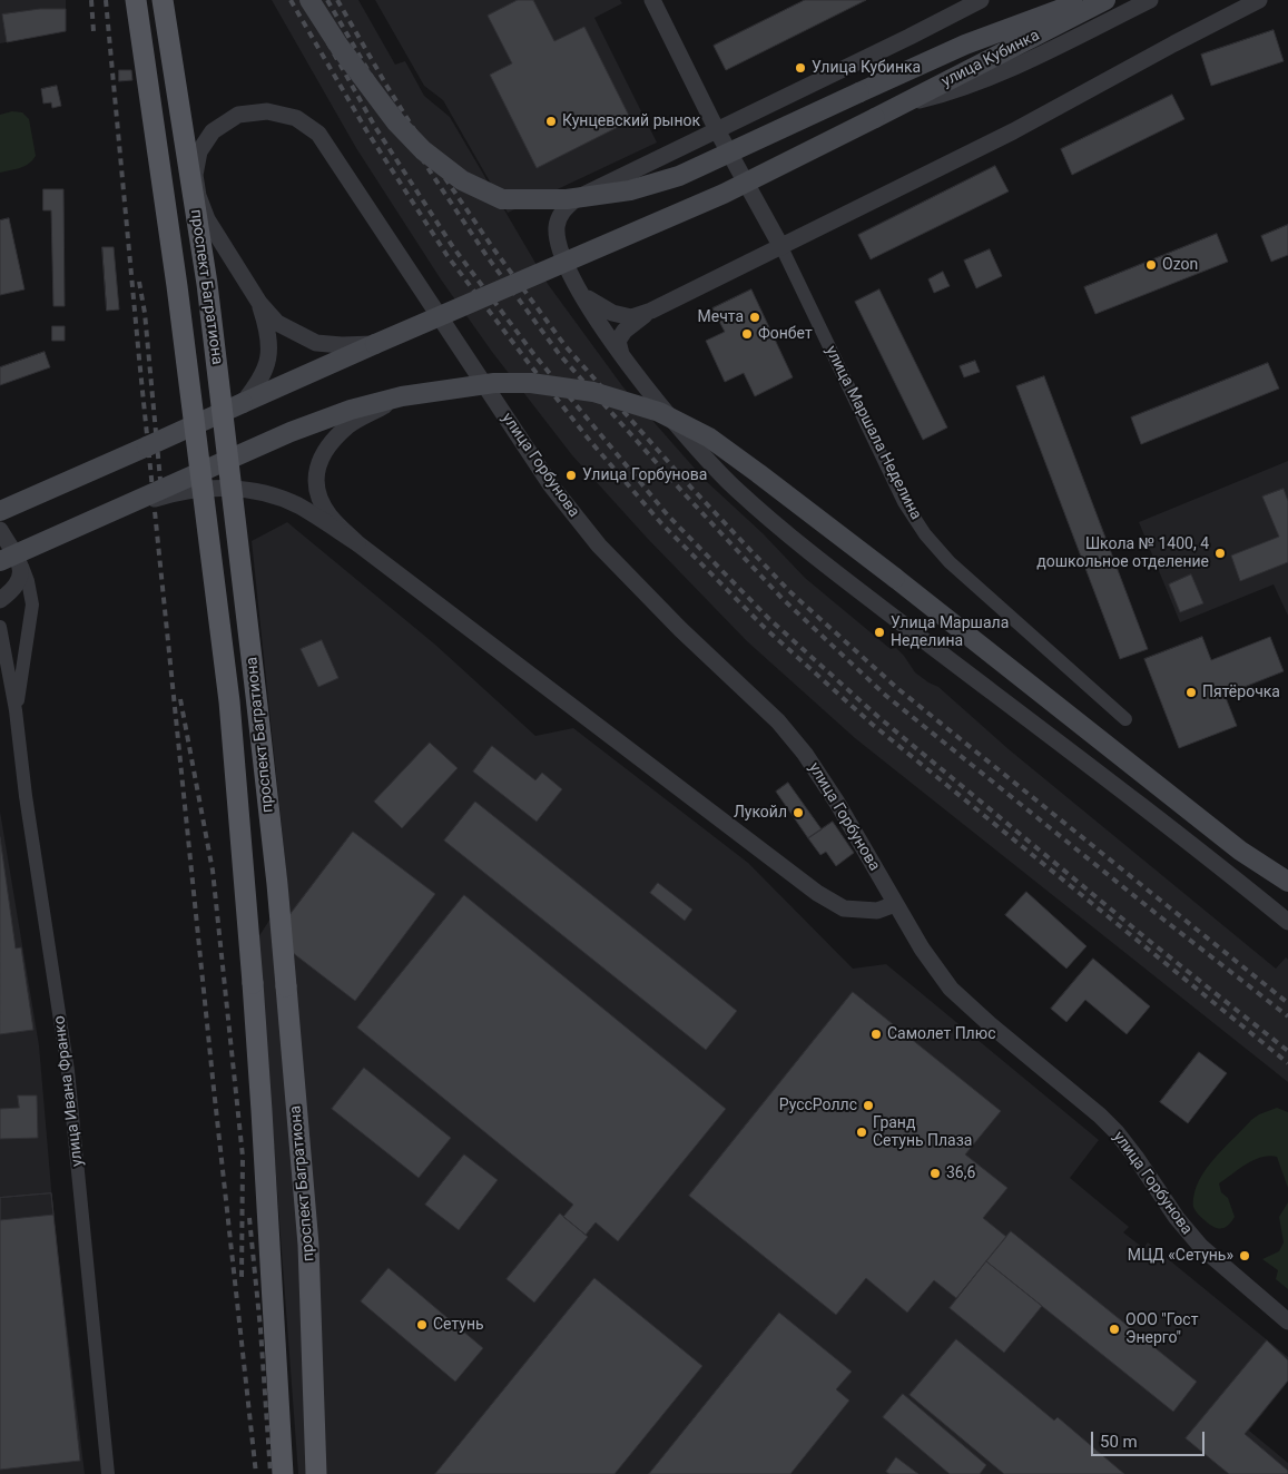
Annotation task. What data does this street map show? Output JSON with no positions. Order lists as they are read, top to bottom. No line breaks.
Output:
{"streets":{"main road":["улица Кубинка","проспект Багратиона"],"street":["улица Маршала Неделина","улица Горбунова","улица Ивана Франко"]},"places":["Улица Кубинка","Кунцевский рынок","Ozon","Мечта","Фонбет","Улица Горбунова","Школа № 1400, 4 дошкольное отделение","Улица Маршала Неделина","Пятёрочка","Лукойл","Самолет Плюс","РуссРоллс","Гранд Сетунь Плаза","36,6","МЦД «Сетунь»","Сетунь","ООО \"Гост Энерго\""],"scale_bar":"50 m"}
